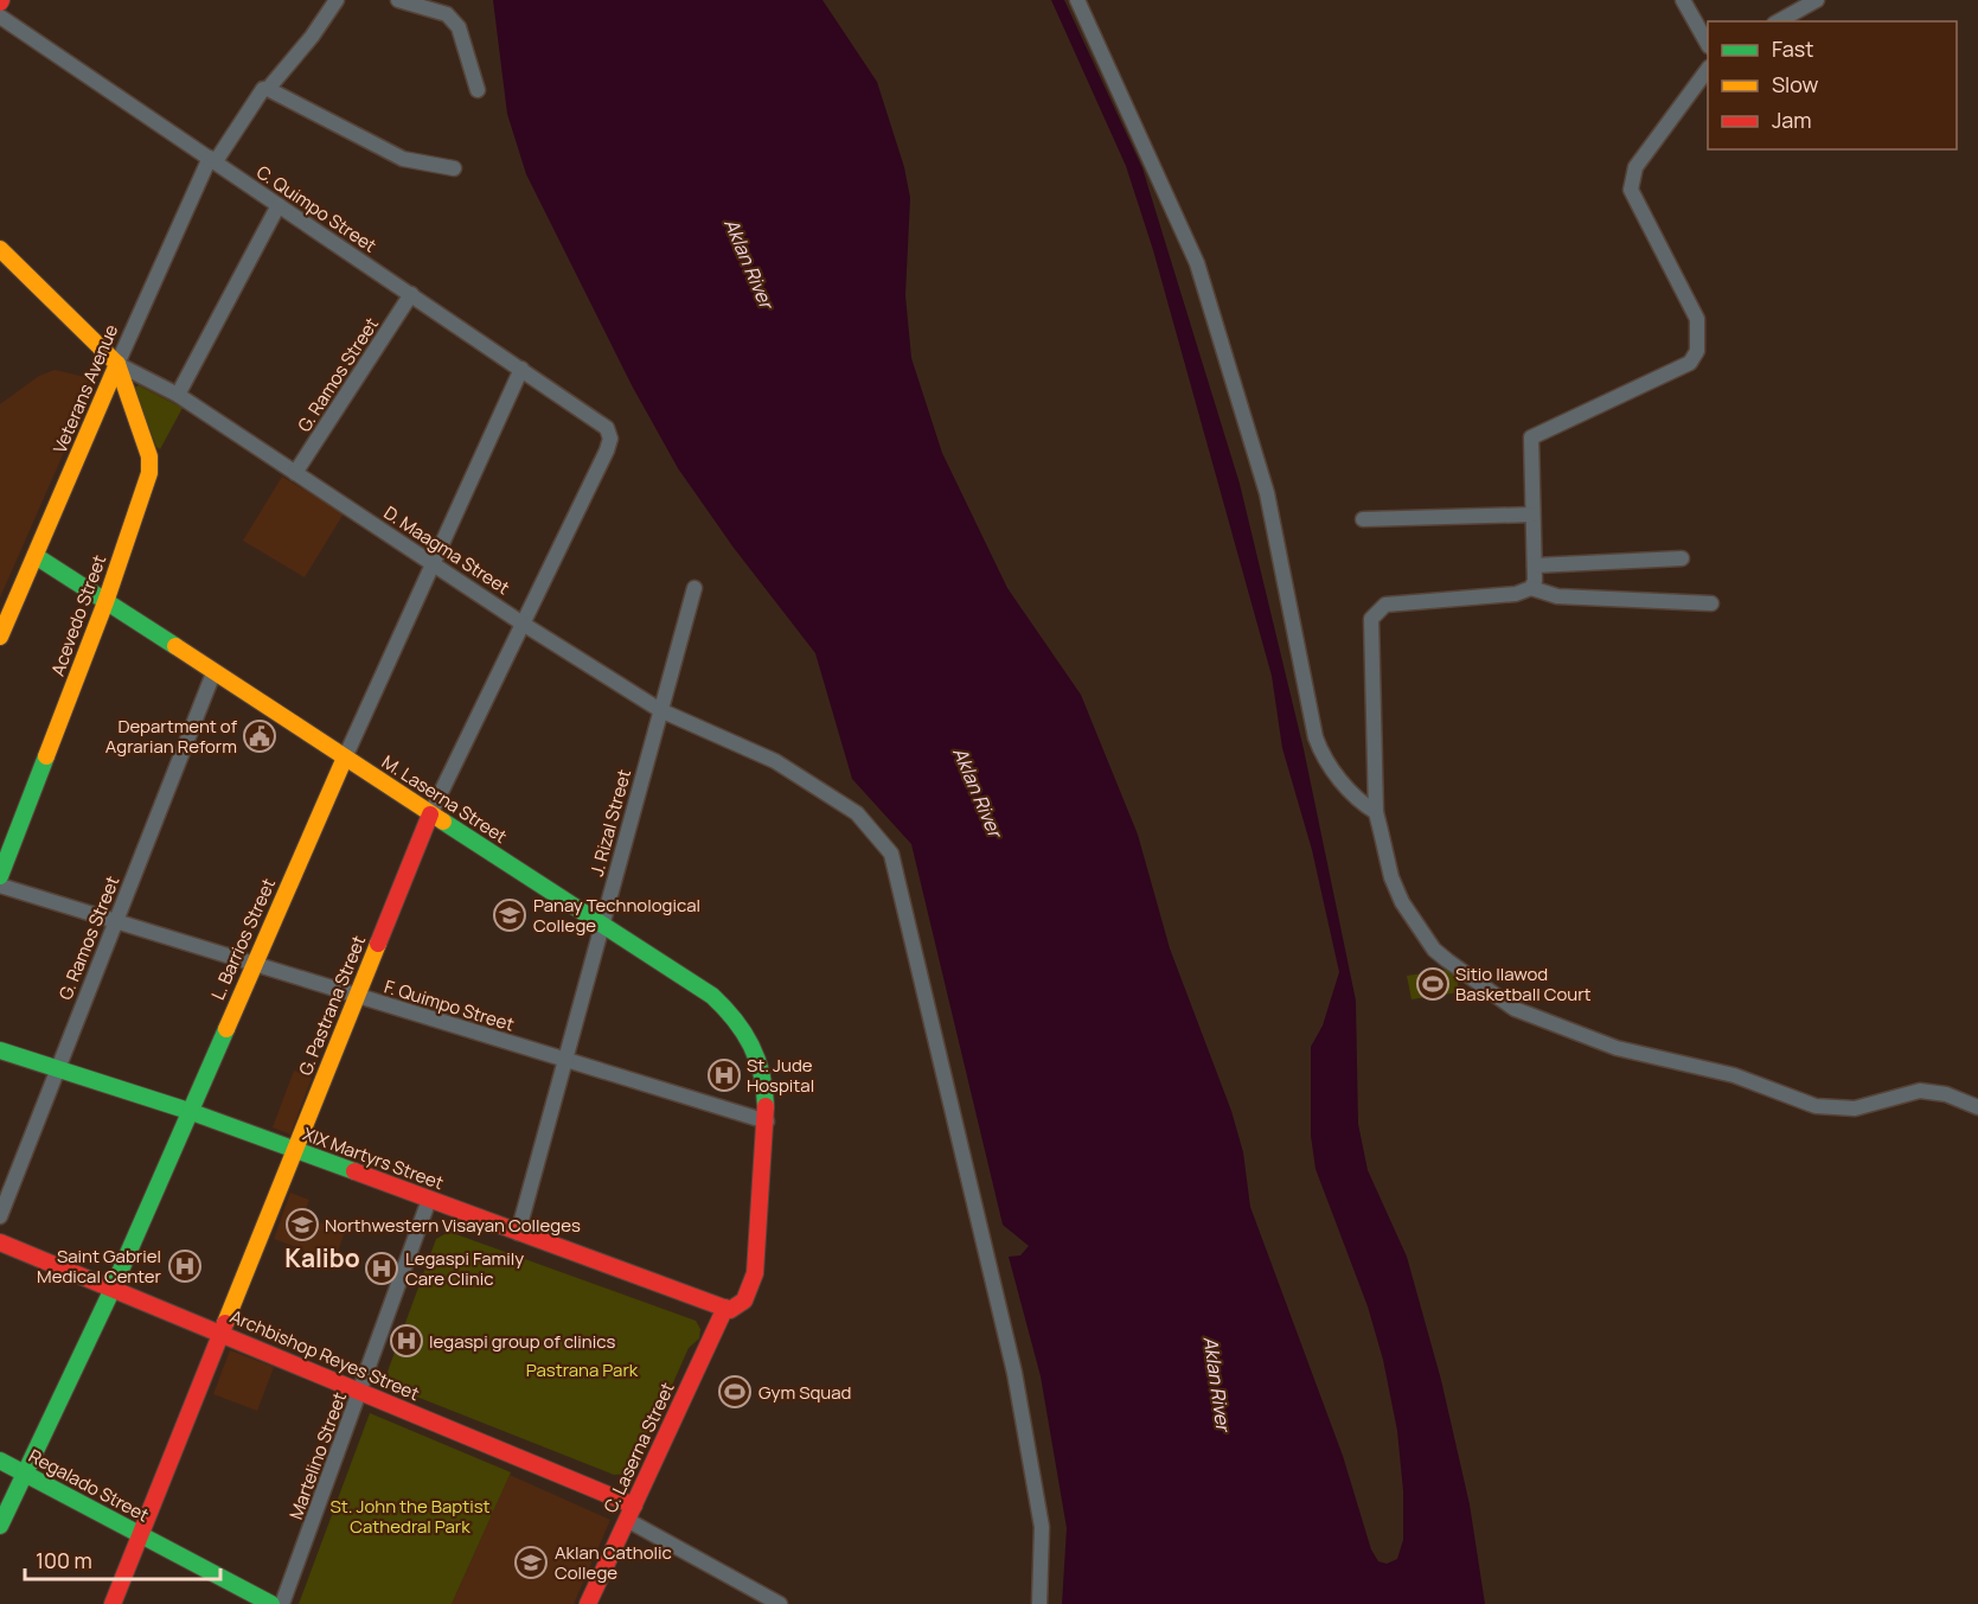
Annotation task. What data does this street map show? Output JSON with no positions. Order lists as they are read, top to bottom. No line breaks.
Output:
{"streets":{"street":["C. Quimpo Street","G. Ramos Street","Veterans Avenue","D. Maagma Street","Acevedo Street","M. Laserna Street","J. Rizal Street","L. Barrios Street","G. Pastrana Street","F. Quimpo Street","XIX Martyrs Street","Archbishop Reyes Street","C. Laserna Street","Martelino Street","Regalado Street"]},"crossings":[["C. Quimpo Street","G. Ramos Street"],["C. Quimpo Street","Veterans Avenue"],["C. Quimpo Street","L. Barrios Street"],["C. Quimpo Street","G. Pastrana Street"],["G. Ramos Street","D. Maagma Street"],["G. Ramos Street","M. Laserna Street"],["G. Ramos Street","F. Quimpo Street"],["G. Ramos Street","XIX Martyrs Street"],["Veterans Avenue","D. Maagma Street"],["Veterans Avenue","Acevedo Street"],["Veterans Avenue","M. Laserna Street"],["D. Maagma Street","Acevedo Street"],["D. Maagma Street","J. Rizal Street"],["D. Maagma Street","L. Barrios Street"],["D. Maagma Street","G. Pastrana Street"],["Acevedo Street","M. Laserna Street"],["M. Laserna Street","J. Rizal Street"],["M. Laserna Street","L. Barrios Street"],["M. Laserna Street","G. Pastrana Street"],["M. Laserna Street","F. Quimpo Street"],["M. Laserna Street","C. Laserna Street"],["J. Rizal Street","F. Quimpo Street"],["J. Rizal Street","XIX Martyrs Street"],["L. Barrios Street","F. Quimpo Street"],["L. Barrios Street","XIX Martyrs Street"],["L. Barrios Street","Archbishop Reyes Street"],["L. Barrios Street","Regalado Street"],["G. Pastrana Street","F. Quimpo Street"],["G. Pastrana Street","XIX Martyrs Street"],["G. Pastrana Street","Archbishop Reyes Street"],["G. Pastrana Street","Regalado Street"],["F. Quimpo Street","C. Laserna Street"],["XIX Martyrs Street","C. Laserna Street"],["XIX Martyrs Street","Martelino Street"],["Archbishop Reyes Street","C. Laserna Street"],["Archbishop Reyes Street","Martelino Street"]],"districts":["Kalibo"],"water":["Aklan River"],"parks":["Pastrana Park","St. John the Baptist Cathedral Park"],"places":{"public building":["Department of Agrarian Reform"],"school or university":["Panay Technological College","Northwestern Visayan Colleges","Aklan Catholic College"],"sports":["Sitio Ilawod Basketball Court","Gym Squad"],"hospital":["St. Jude Hospital","Saint Gabriel Medical Center","Legaspi Family Care Clinic","legaspi group of clinics"]},"legend":["Fast","Slow","Jam"],"scale_bar":"100 m"}
